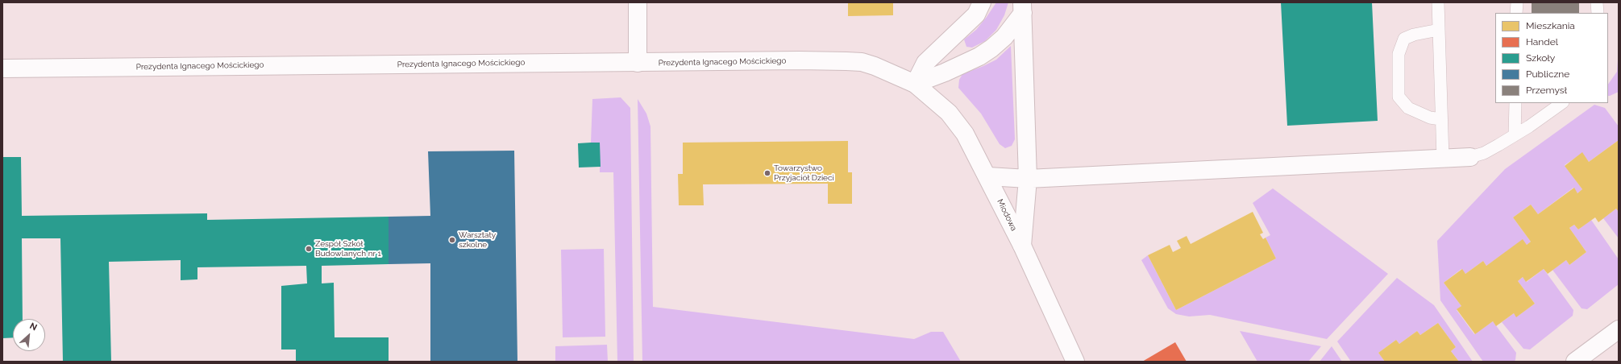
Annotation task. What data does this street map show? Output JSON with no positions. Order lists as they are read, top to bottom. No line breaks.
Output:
{"streets":{"street":["Prezydenta Ignacego Mościckiego","Miodowa"]},"crossings":[["Prezydenta Ignacego Mościckiego","Miodowa"]],"places":["Towarzystwo Przyjaciół Dzieci","Warsztaty szkolne","Zespół Szkół Budowlanych nr 1"],"legend":["Mieszkania","Handel","Szkoły","Publiczne","Przemysł"],"north":"top right"}
